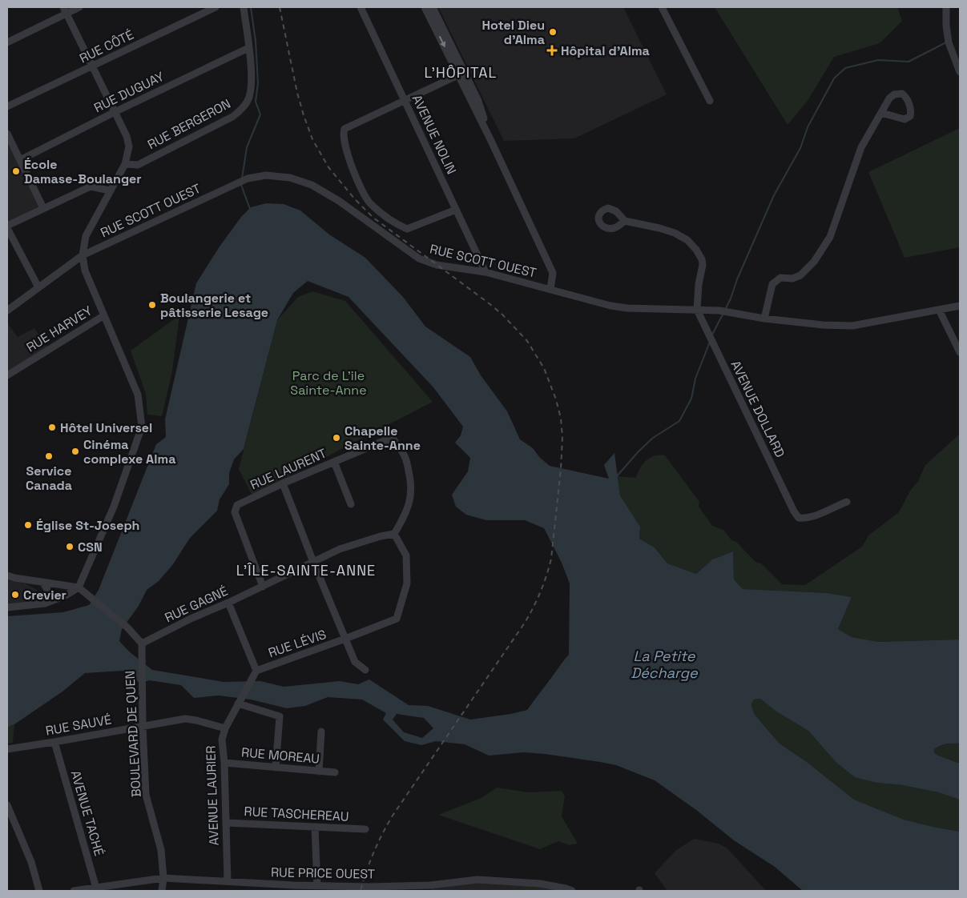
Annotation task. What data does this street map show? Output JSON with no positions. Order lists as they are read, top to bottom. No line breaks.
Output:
{"streets":{"street":["RUE CÔTÉ","RUE DUGUAY","RUE BERGERON","AVENUE NOLIN","RUE SCOTT OUEST","RUE HARVEY","AVENUE DOLLARD","RUE LAURENT","RUE GAGNÉ","RUE LÉVIS","RUE SAUVÉ","BOULEVARD DE QUEN","RUE MOREAU","AVENUE LAURIER","AVENUE TACHÉ","RUE TASCHEREAU","RUE PRICE OUEST"]},"crossings":[["RUE DUGUAY","RUE BERGERON"],["AVENUE NOLIN","RUE SCOTT OUEST"],["RUE SCOTT OUEST","AVENUE DOLLARD"],["RUE LAURENT","RUE GAGNÉ"],["RUE LAURENT","RUE LÉVIS"],["RUE GAGNÉ","RUE LÉVIS"],["RUE GAGNÉ","BOULEVARD DE QUEN"],["RUE LÉVIS","AVENUE LAURIER"],["RUE SAUVÉ","BOULEVARD DE QUEN"],["RUE SAUVÉ","AVENUE LAURIER"],["RUE SAUVÉ","AVENUE TACHÉ"],["BOULEVARD DE QUEN","RUE PRICE OUEST"],["RUE MOREAU","AVENUE LAURIER"],["AVENUE LAURIER","RUE TASCHEREAU"],["AVENUE LAURIER","RUE PRICE OUEST"],["AVENUE TACHÉ","RUE PRICE OUEST"]],"districts":["L'HÔPITAL","L'ÎLE-SAINTE-ANNE"],"water":["La Petite Décharge"],"parks":["Parc de L'ile Sainte-Anne"],"places":{"other":["Hotel Dieu d'Alma","École Damase-Boulanger","Boulangerie et pâtisserie Lesage","Hôtel Universel","Chapelle Sainte-Anne","Cinéma complexe Alma","Service Canada","Église St-Joseph","CSN","Crevier"],"health":["Hôpital d'Alma"]}}
